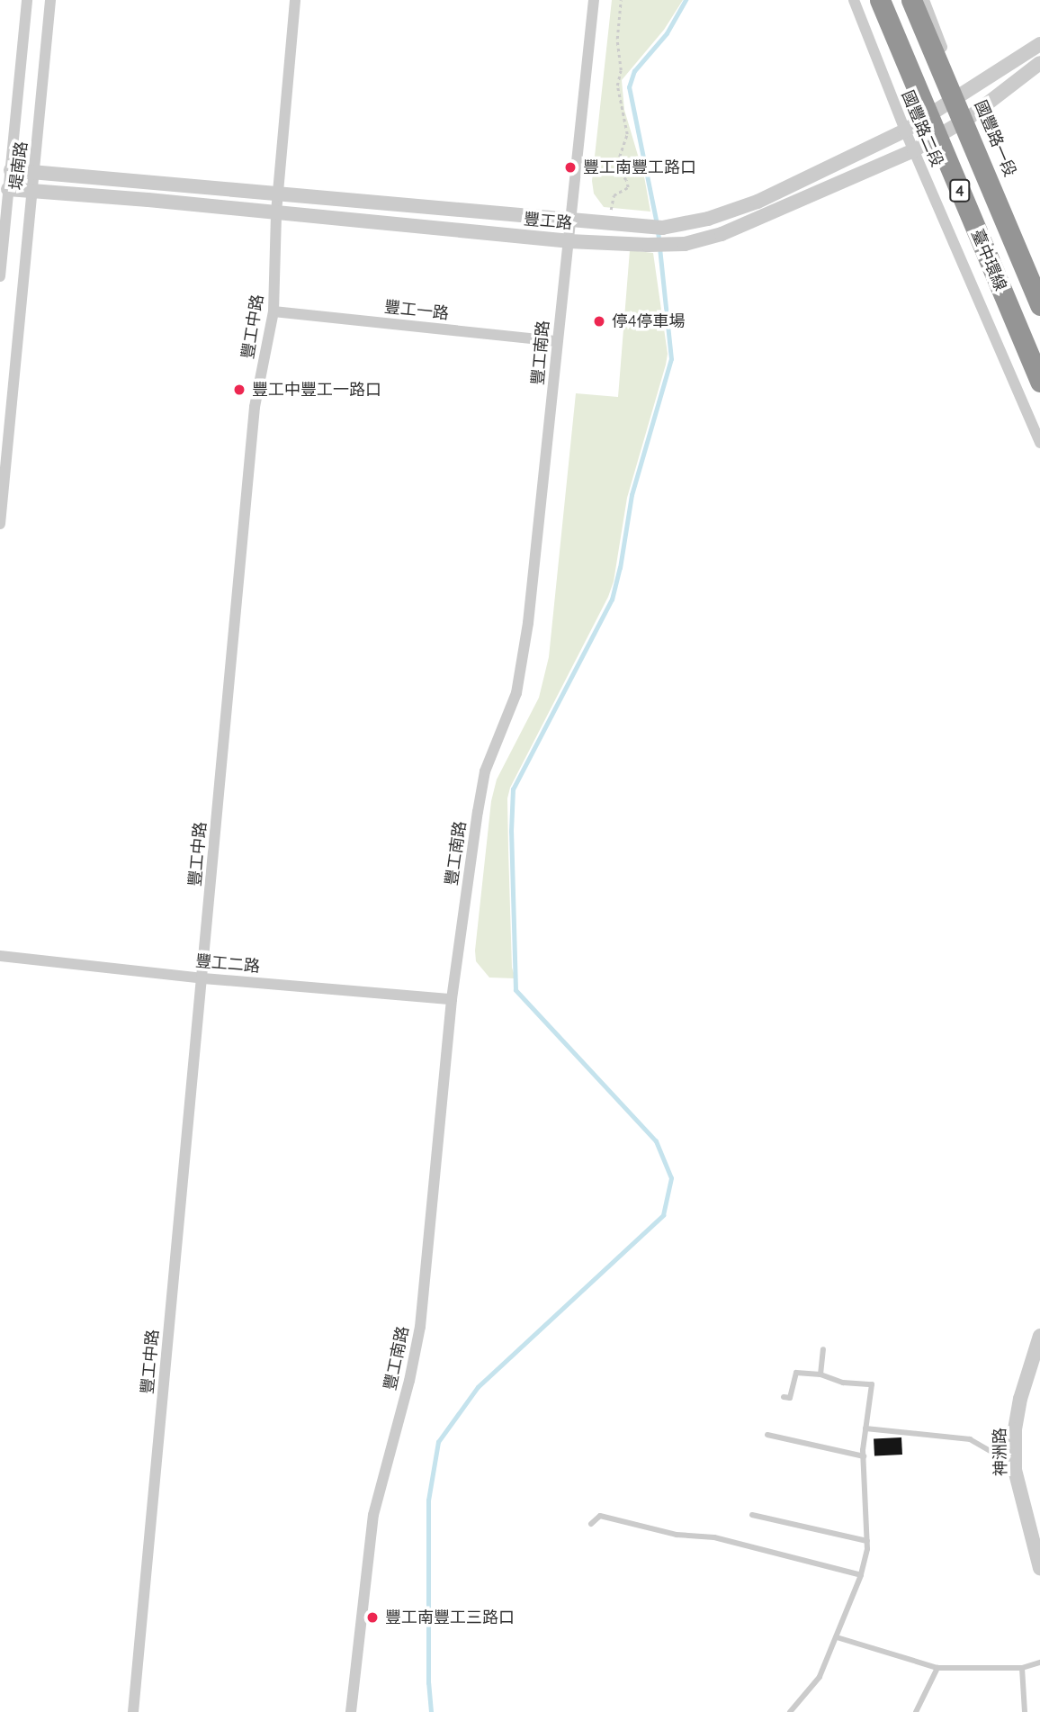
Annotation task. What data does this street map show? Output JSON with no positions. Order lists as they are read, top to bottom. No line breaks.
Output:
{"streets":{"highway":["4","臺中環線"],"street":["國豐路二段","國豐路一段","堤南路","豐工路","豐工一路","豐工中路","豐工南路","豐工二路","神洲路"]},"crossings":[["國豐路二段","豐工路"],["國豐路一段","豐工路"],["堤南路","豐工路"],["豐工路","豐工中路"],["豐工路","豐工南路"],["豐工一路","豐工中路"],["豐工一路","豐工南路"],["豐工中路","豐工二路"],["豐工南路","豐工二路"]],"places":["豐工南豐工路口","停4停車場","豐工中豐工一路口","豐工南豐工三路口"]}
